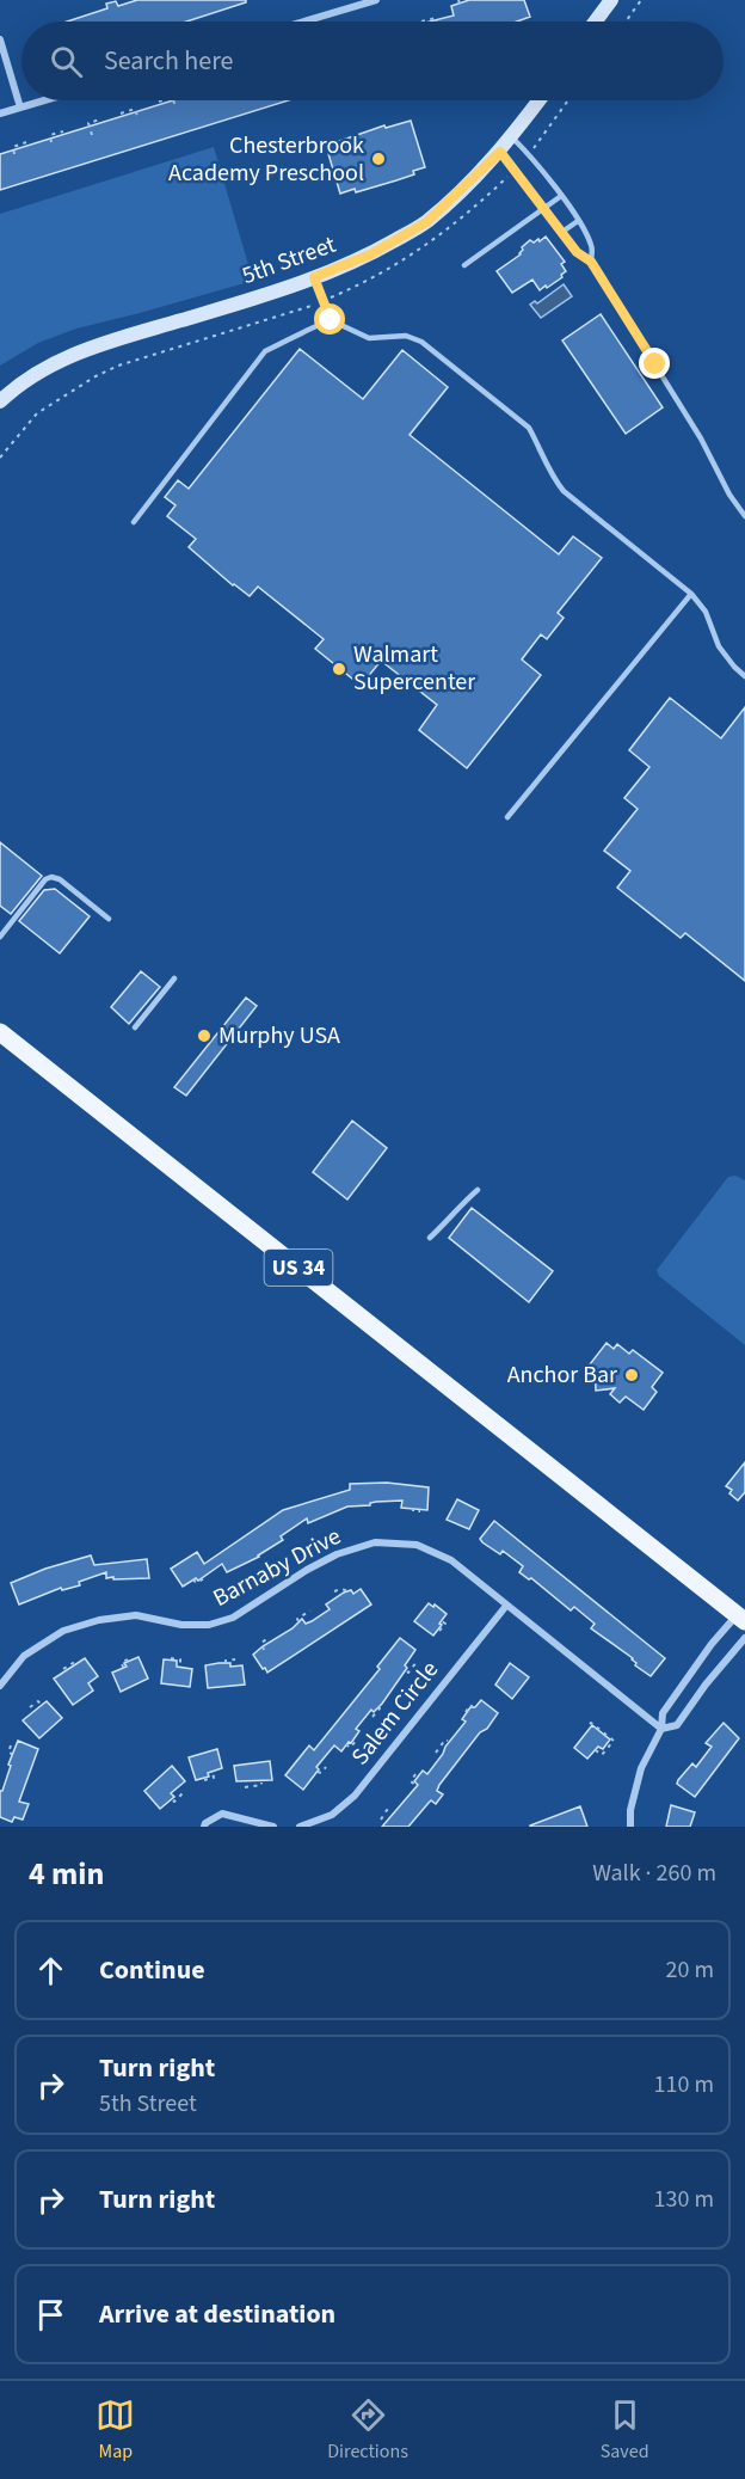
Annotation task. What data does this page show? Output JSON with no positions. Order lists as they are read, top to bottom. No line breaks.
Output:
{"streets":{"main road":["US 34"],"street":["5th Street","Barnaby Drive","Salem Circle"]},"crossings":[["Barnaby Drive","Salem Circle"]],"places":["Chesterbrook Academy Preschool","Walmart Supercenter","Murphy USA","Anchor Bar"],"page":{"search":"Search here","heading":["4 min","Walk · 260 m"],"list":[["Continue","20 m"],["Turn right","5th Street","110 m"],["Turn right","130 m"],"Arrive at destination"],"nav":["Map","Directions","Saved"]}}
